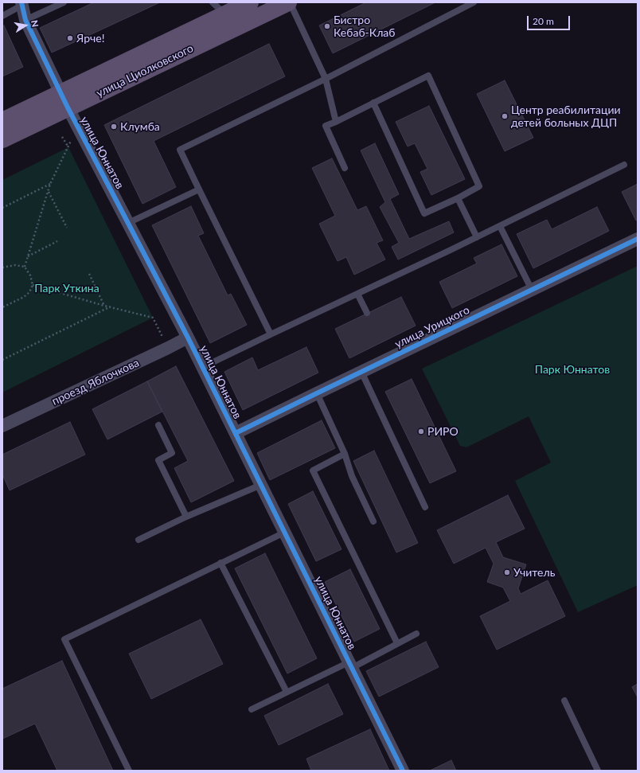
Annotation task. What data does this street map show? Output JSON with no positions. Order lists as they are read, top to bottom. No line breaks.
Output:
{"streets":{"main road":["улица Циолковского"],"street":["улица Юннатов","улица Урицкого","проезд Яблочкова"]},"crossings":[["улица Циолковского","улица Юннатов"],["улица Юннатов","улица Урицкого"],["улица Юннатов","проезд Яблочкова"]],"parks":["Парк Уткина","Парк Юннатов"],"places":["Бистро Кебаб-Клаб","Ярче!","Центр реабилитации детей больных ДЦП","Клумба","РИРО","Учитель"],"scale_bar":"20 m","north":"right"}
